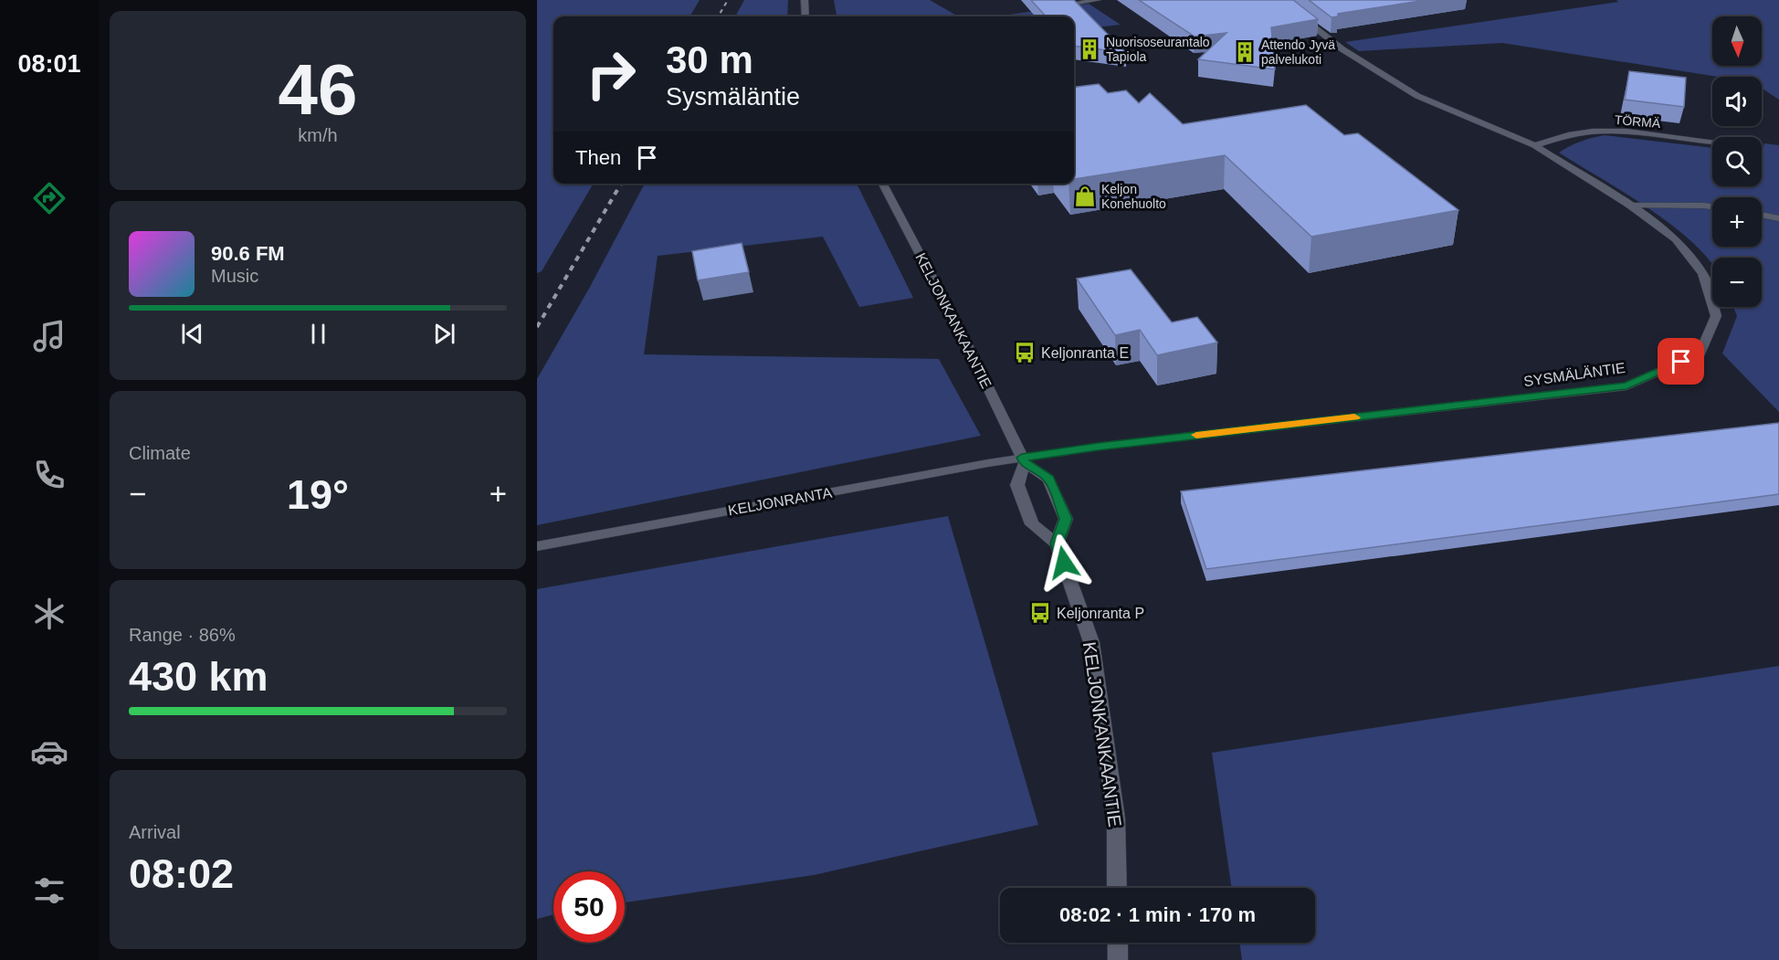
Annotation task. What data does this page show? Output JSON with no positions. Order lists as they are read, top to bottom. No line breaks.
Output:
{"streets":{"street":["TÖRMÄ","KELJONKANKAANTIE","SYSMÄLÄNTIE","KELJONRANTA"]},"crossings":[["TÖRMÄ","SYSMÄLÄNTIE"],["KELJONKANKAANTIE","SYSMÄLÄNTIE"],["KELJONKANKAANTIE","KELJONRANTA"],["SYSMÄLÄNTIE","KELJONRANTA"]],"places":{"building":["Nuorisoseurantalo Tapiola","Attendo Jyvä palvelukoti"],"shop":["Keljon Konehuolto"],"bus stop":["Keljonranta E","Keljonranta P"]},"north":"bottom","page":{"tabs":"08:01","tile":[["46","km/h"],"Climate",["Range · 86%","430 km"],["Arrival","08:02"]],"map_buttons":["+","−"],"turn":["30 m","Sysmäläntie"],"then":"Then","song":["90.6 FM","Music"],"heat":["−","19°","+"],"limit":"50","trip":"08:02 · 1 min · 170 m"}}
